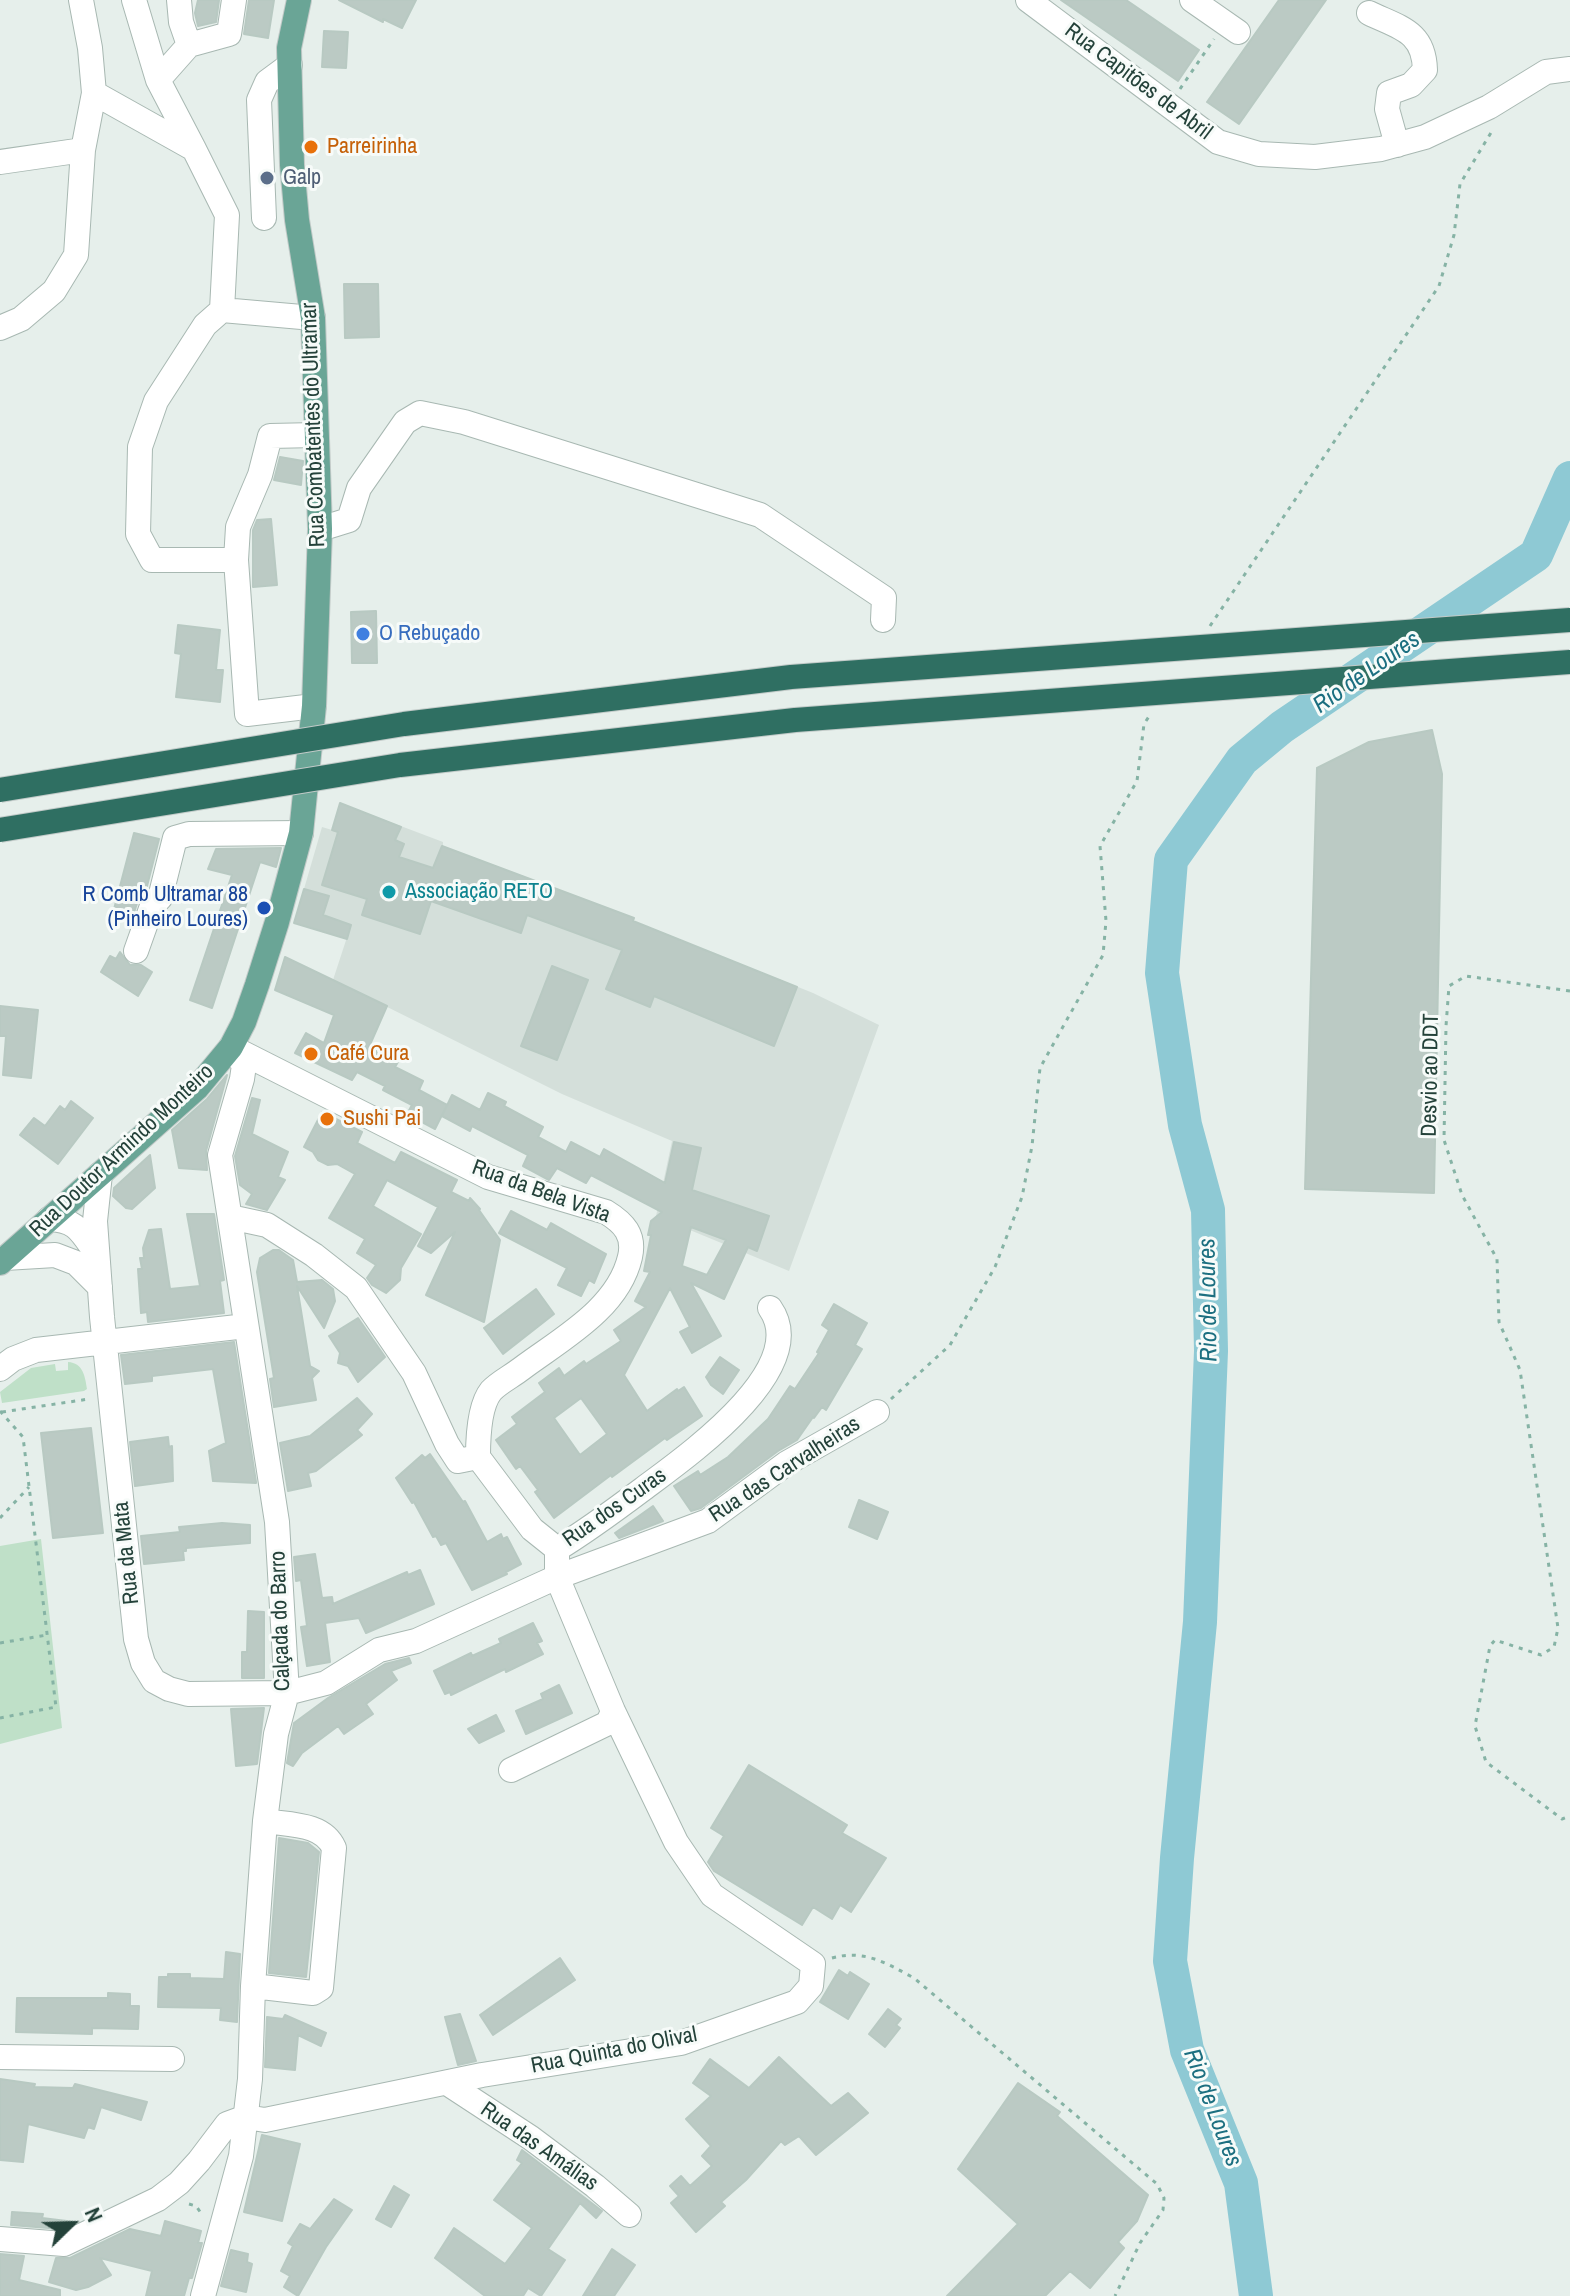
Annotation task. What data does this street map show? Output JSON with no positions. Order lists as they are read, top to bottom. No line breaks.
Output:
{"streets":{"main road":["Rua Combatentes do Ultramar","Rua Doutor Armindo Monteiro"],"street":["Rua Capitões de Abril","Rua da Bela Vista","Rua das Carvalheiras","Rua dos Curas","Rua da Mata","Calçada do Barro","Rua Quinta do Olival","Rua das Amálias"],"path":["Desvio ao DDT"]},"crossings":[["Rua Combatentes do Ultramar","Rua Doutor Armindo Monteiro"],["Rua Doutor Armindo Monteiro","Rua da Bela Vista"],["Rua Doutor Armindo Monteiro","Rua da Mata"],["Rua Doutor Armindo Monteiro","Calçada do Barro"],["Rua da Bela Vista","Rua dos Curas"],["Rua da Bela Vista","Calçada do Barro"],["Rua das Carvalheiras","Rua da Mata"],["Rua das Carvalheiras","Calçada do Barro"],["Rua da Mata","Calçada do Barro"],["Calçada do Barro","Rua Quinta do Olival"],["Rua Quinta do Olival","Rua das Amálias"]],"water":["Rio de Loures"],"places":["Parreirinha","Galp","O Rebuçado","Associação RETO","R Comb Ultramar 88 (Pinheiro Loures)","Café Cura","Sushi Pai"],"north":"top right"}
